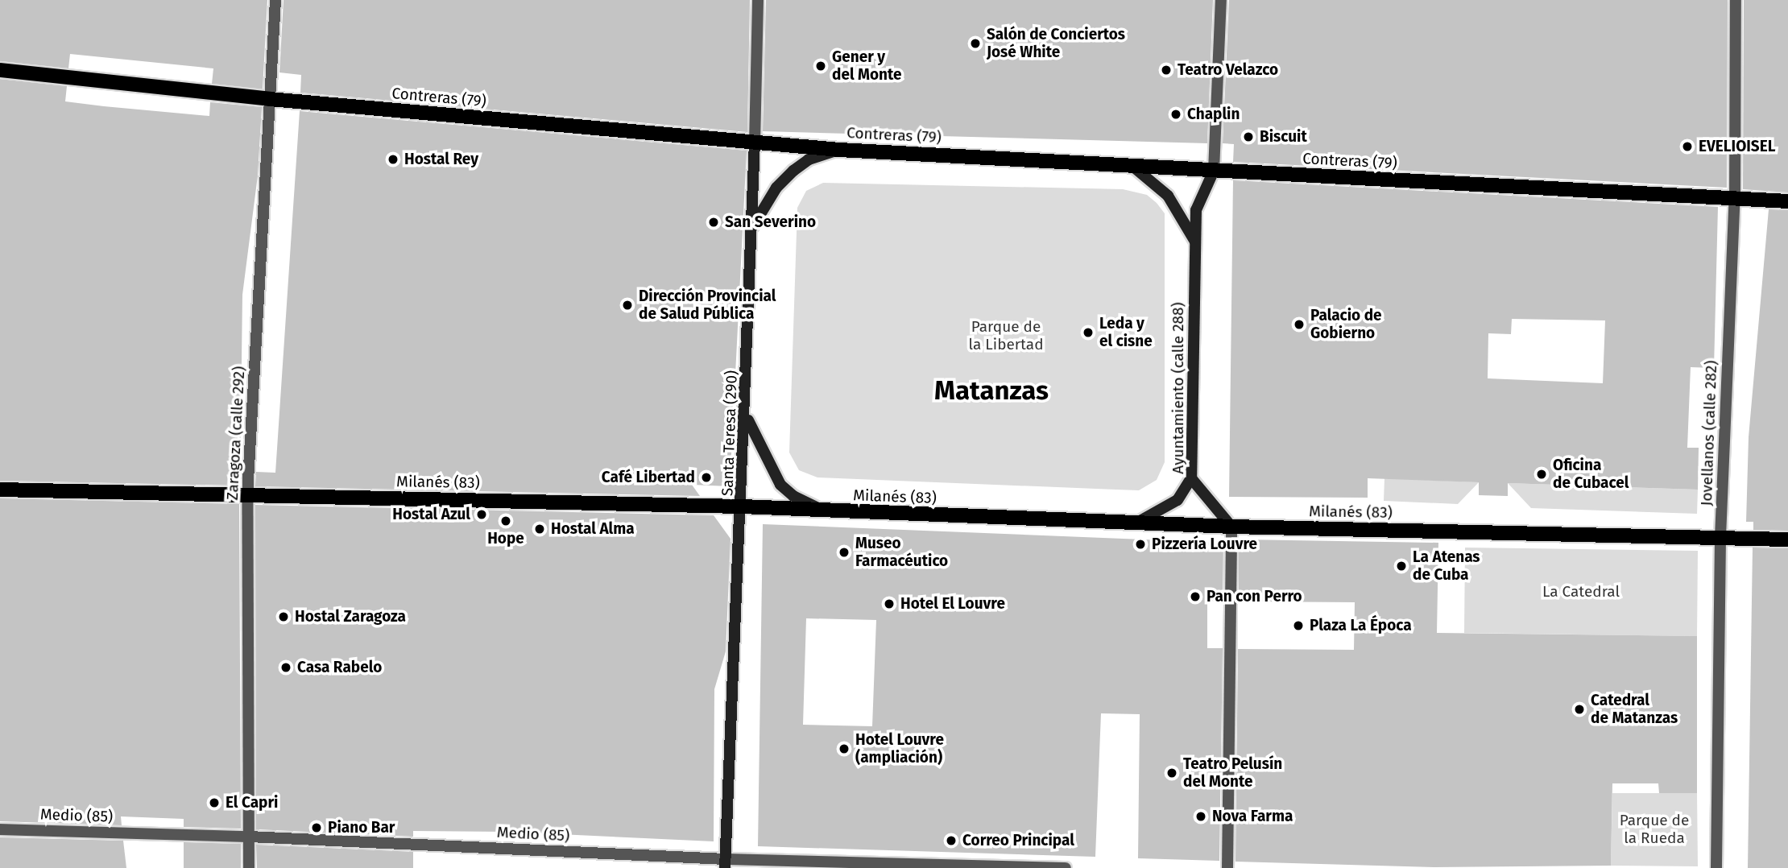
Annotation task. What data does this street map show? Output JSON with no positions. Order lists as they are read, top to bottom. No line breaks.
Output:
{"streets":{"main road":["Contreras (79)","Milanés (83)"],"street":["Ayuntamiento (calle 288)","Zaragoza (calle 292)","Santa Teresa (290)","Jovellanos (calle 282)","Medio (85)"]},"crossings":[["Contreras (79)","Ayuntamiento (calle 288)"],["Contreras (79)","Zaragoza (calle 292)"],["Contreras (79)","Santa Teresa (290)"],["Contreras (79)","Jovellanos (calle 282)"],["Ayuntamiento (calle 288)","Milanés (83)"],["Zaragoza (calle 292)","Milanés (83)"],["Zaragoza (calle 292)","Medio (85)"],["Santa Teresa (290)","Milanés (83)"],["Santa Teresa (290)","Medio (85)"],["Jovellanos (calle 282)","Milanés (83)"]],"districts":["Matanzas"],"parks":["Parque de la Libertad","La Catedral","Parque de la Rueda"],"places":["Salón de Conciertos José White","Gener y del Monte","Teatro Velazco","Chaplin","Biscuit","EVELIOISEL","Hostal Rey","San Severino","Dirección Provincial de Salud Pública","Palacio de Gobierno","Leda y el cisne","Oficina de Cubacel","Café Libertad","Hostal Azul","Hope","Hostal Alma","Pizzería Louvre","Museo Farmacéutico","La Atenas de Cuba","Pan con Perro","Hotel El Louvre","Hostal Zaragoza","Plaza La Época","Casa Rabelo","Catedral de Matanzas","Hotel Louvre (ampliación)","Teatro Pelusín del Monte","El Capri","Nova Farma","Piano Bar","Correo Principal"]}
